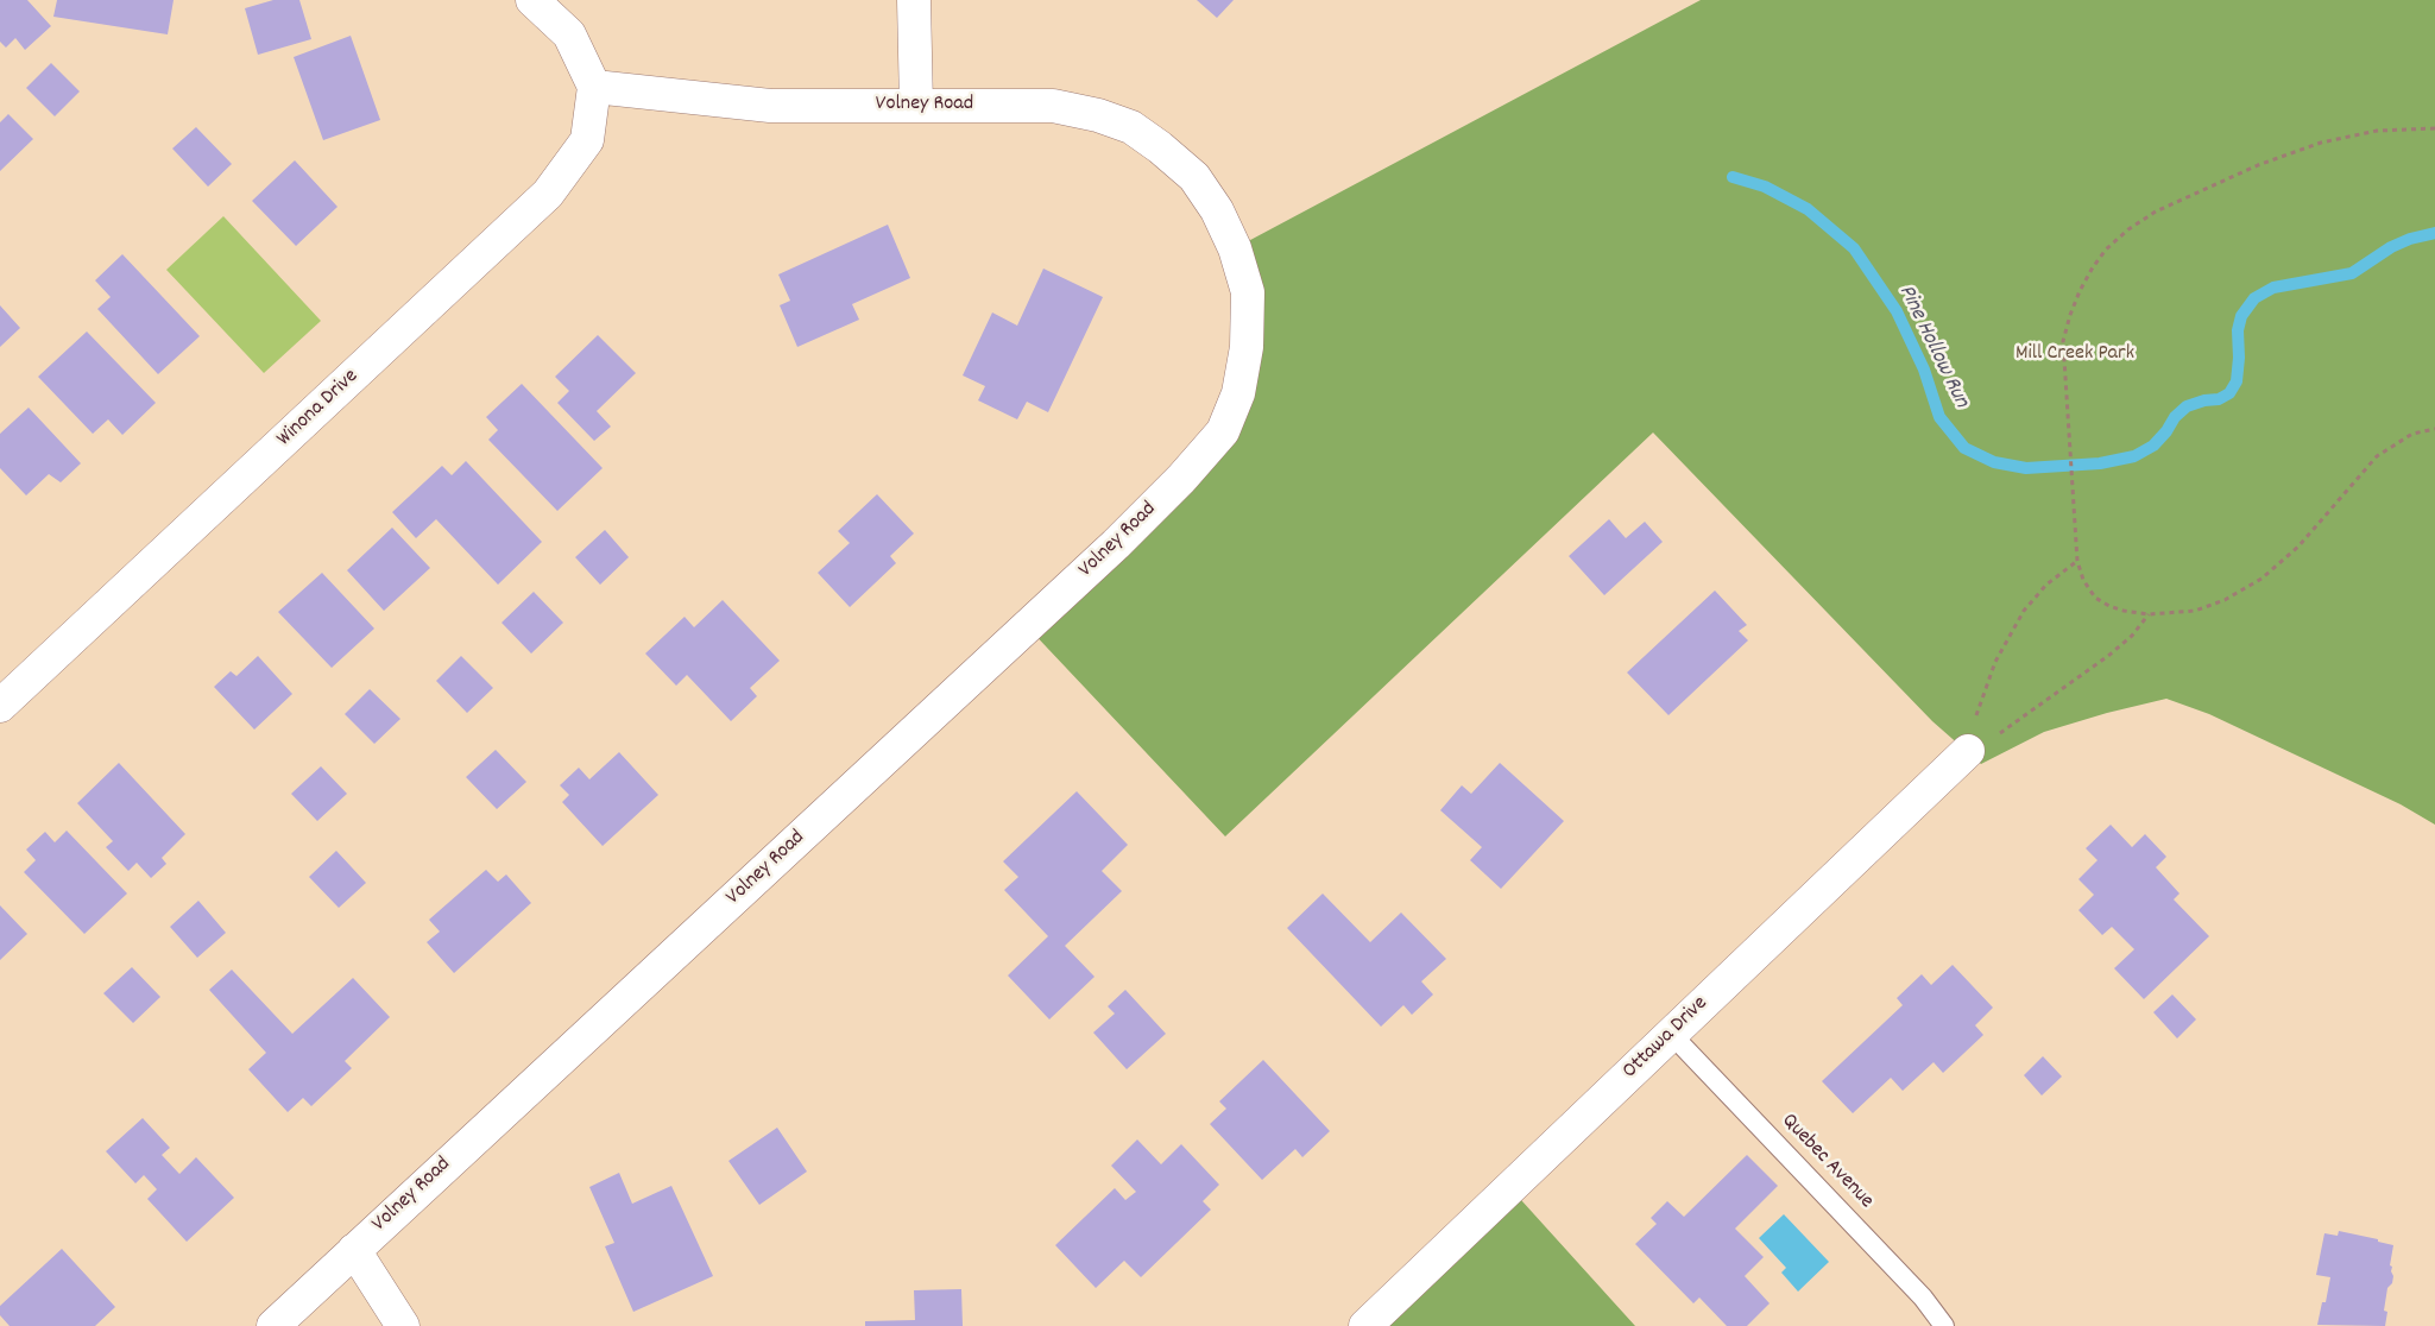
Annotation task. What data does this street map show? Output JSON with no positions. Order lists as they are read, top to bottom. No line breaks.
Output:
{"streets":{"street":["Volney Road","Winona Drive","Ottawa Drive"],"lane":["Quebec Avenue"]},"crossings":[["Volney Road","Winona Drive"],["Ottawa Drive","Quebec Avenue"]],"water":["Pine Hollow Run"],"parks":["Mill Creek Park"]}
